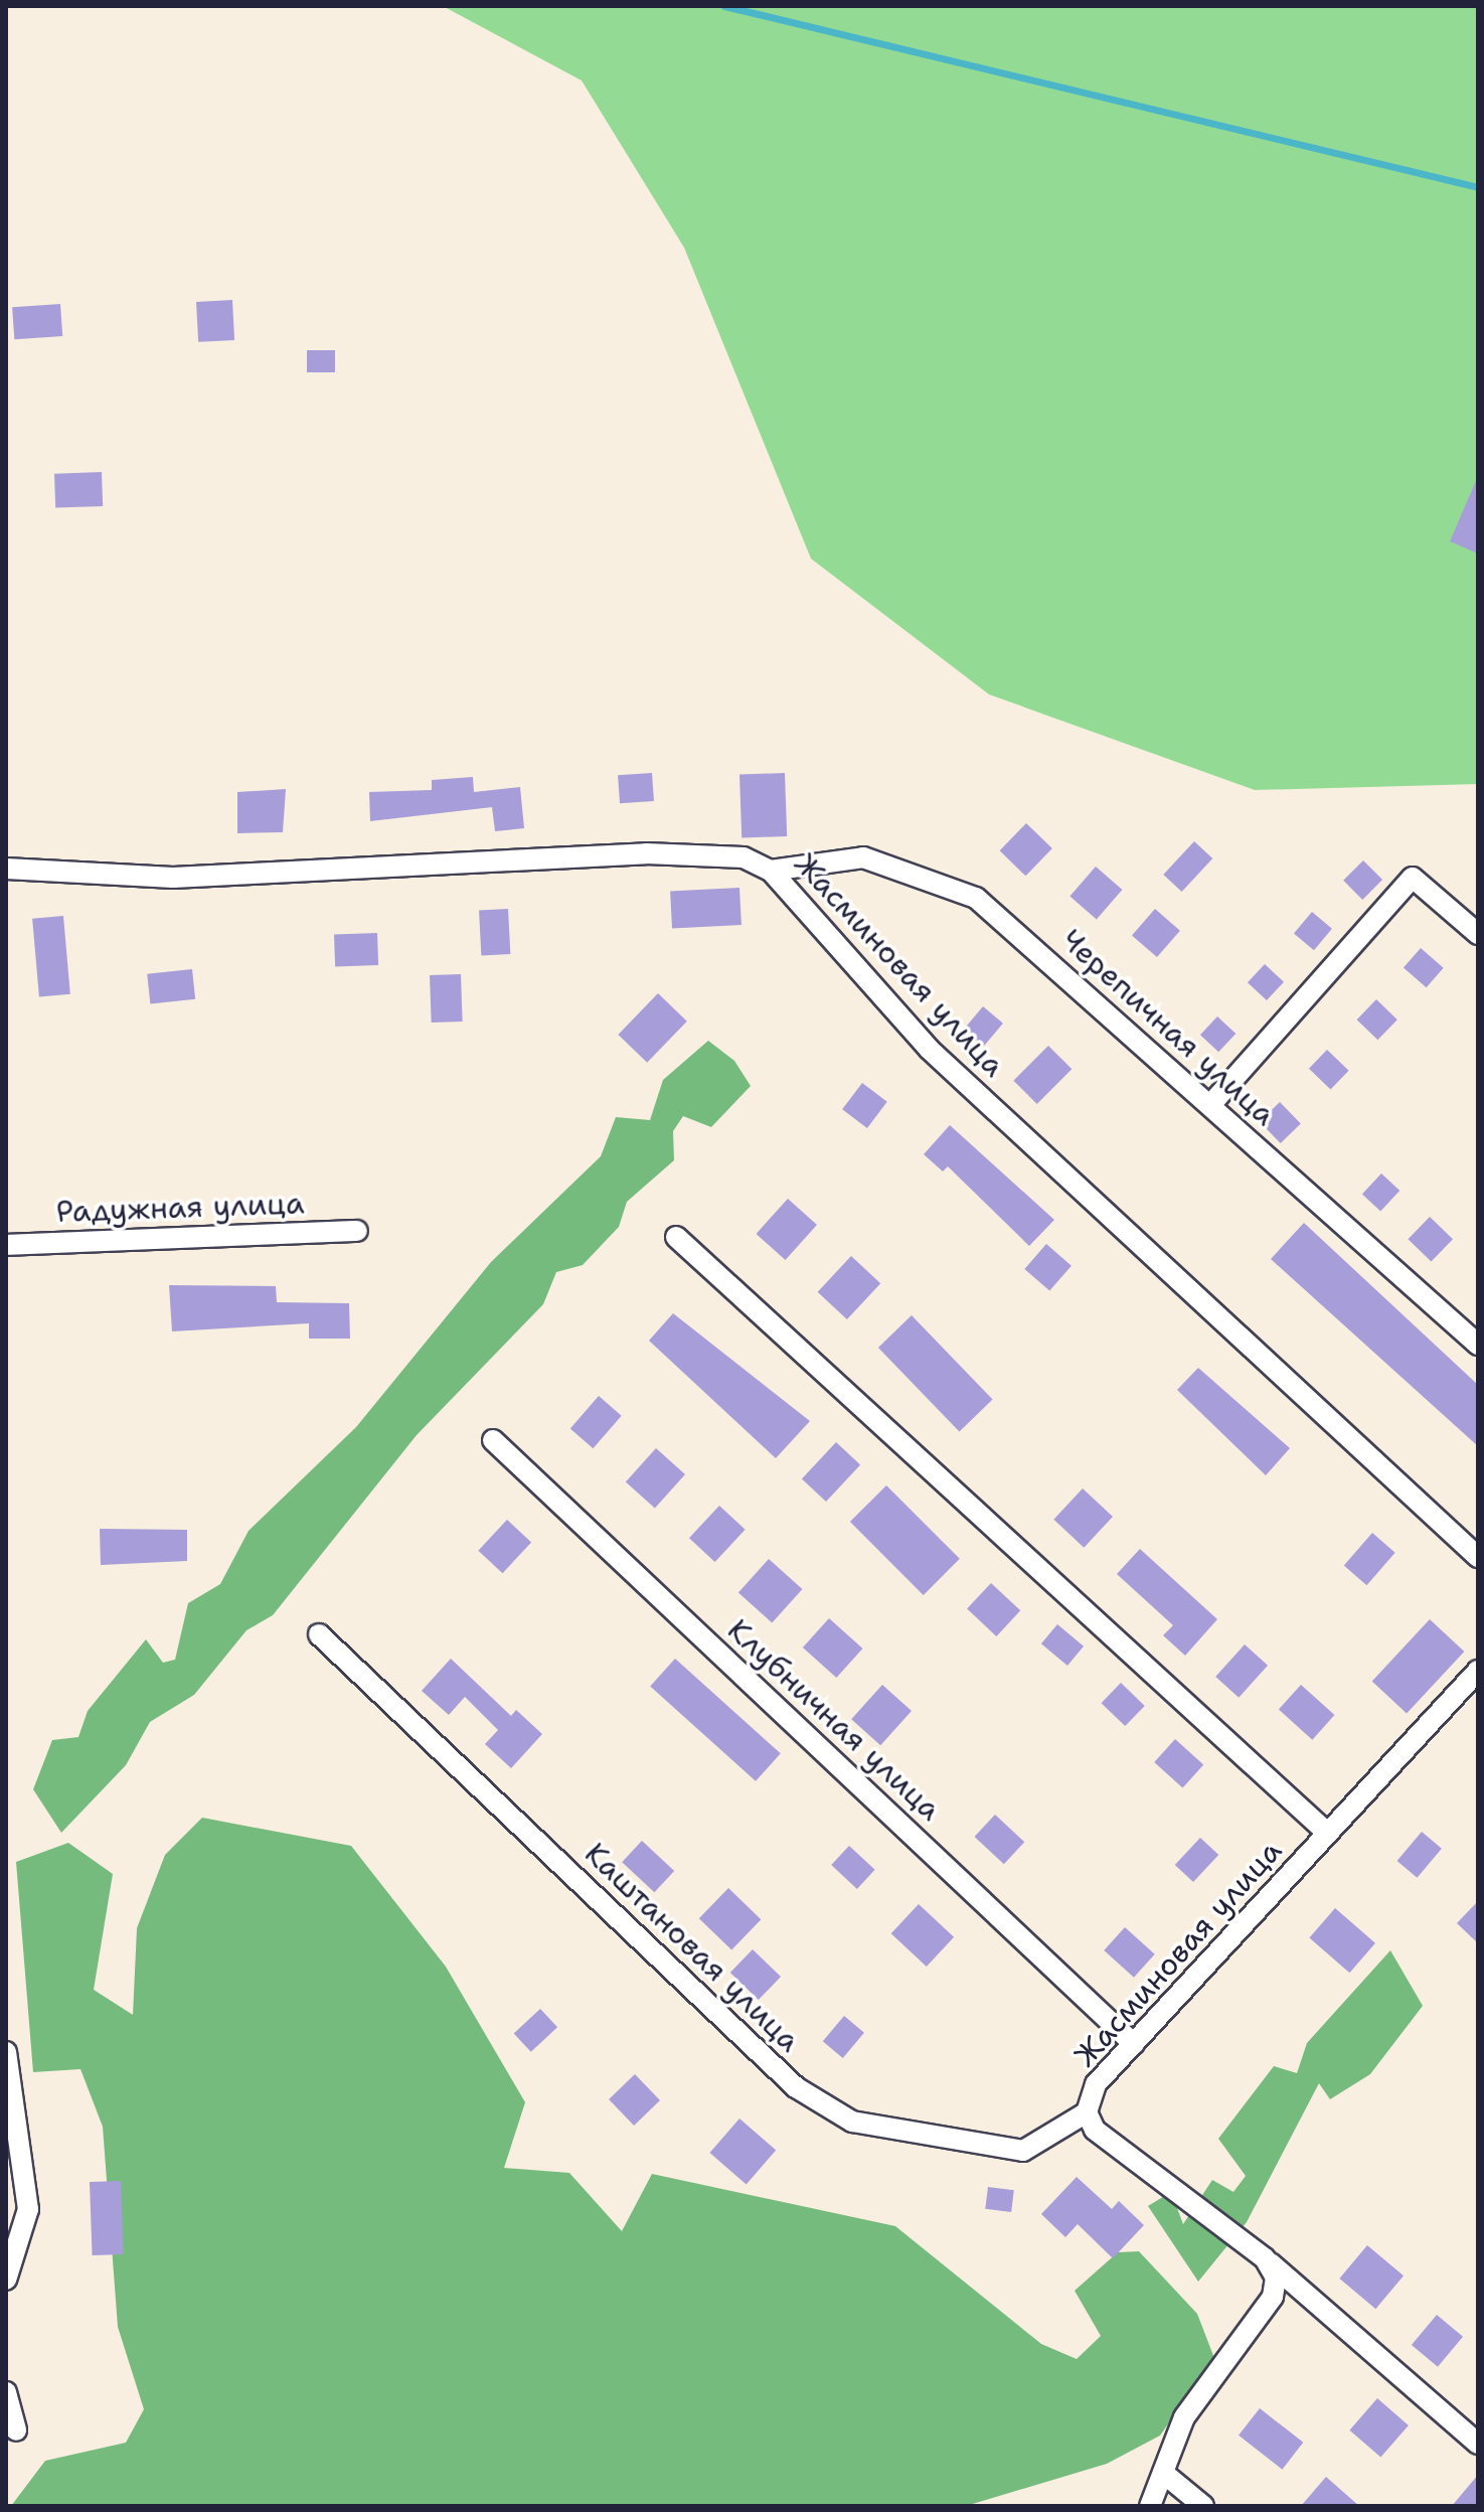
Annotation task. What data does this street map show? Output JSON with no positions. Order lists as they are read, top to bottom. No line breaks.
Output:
{"streets":{"street":["Жасминовая улица","Черепичная улица","Радужная улица","Клубничная улица","Каштановая улица"]},"crossings":[["Жасминовая улица","Черепичная улица"],["Жасминовая улица","Клубничная улица"],["Жасминовая улица","Каштановая улица"]]}
